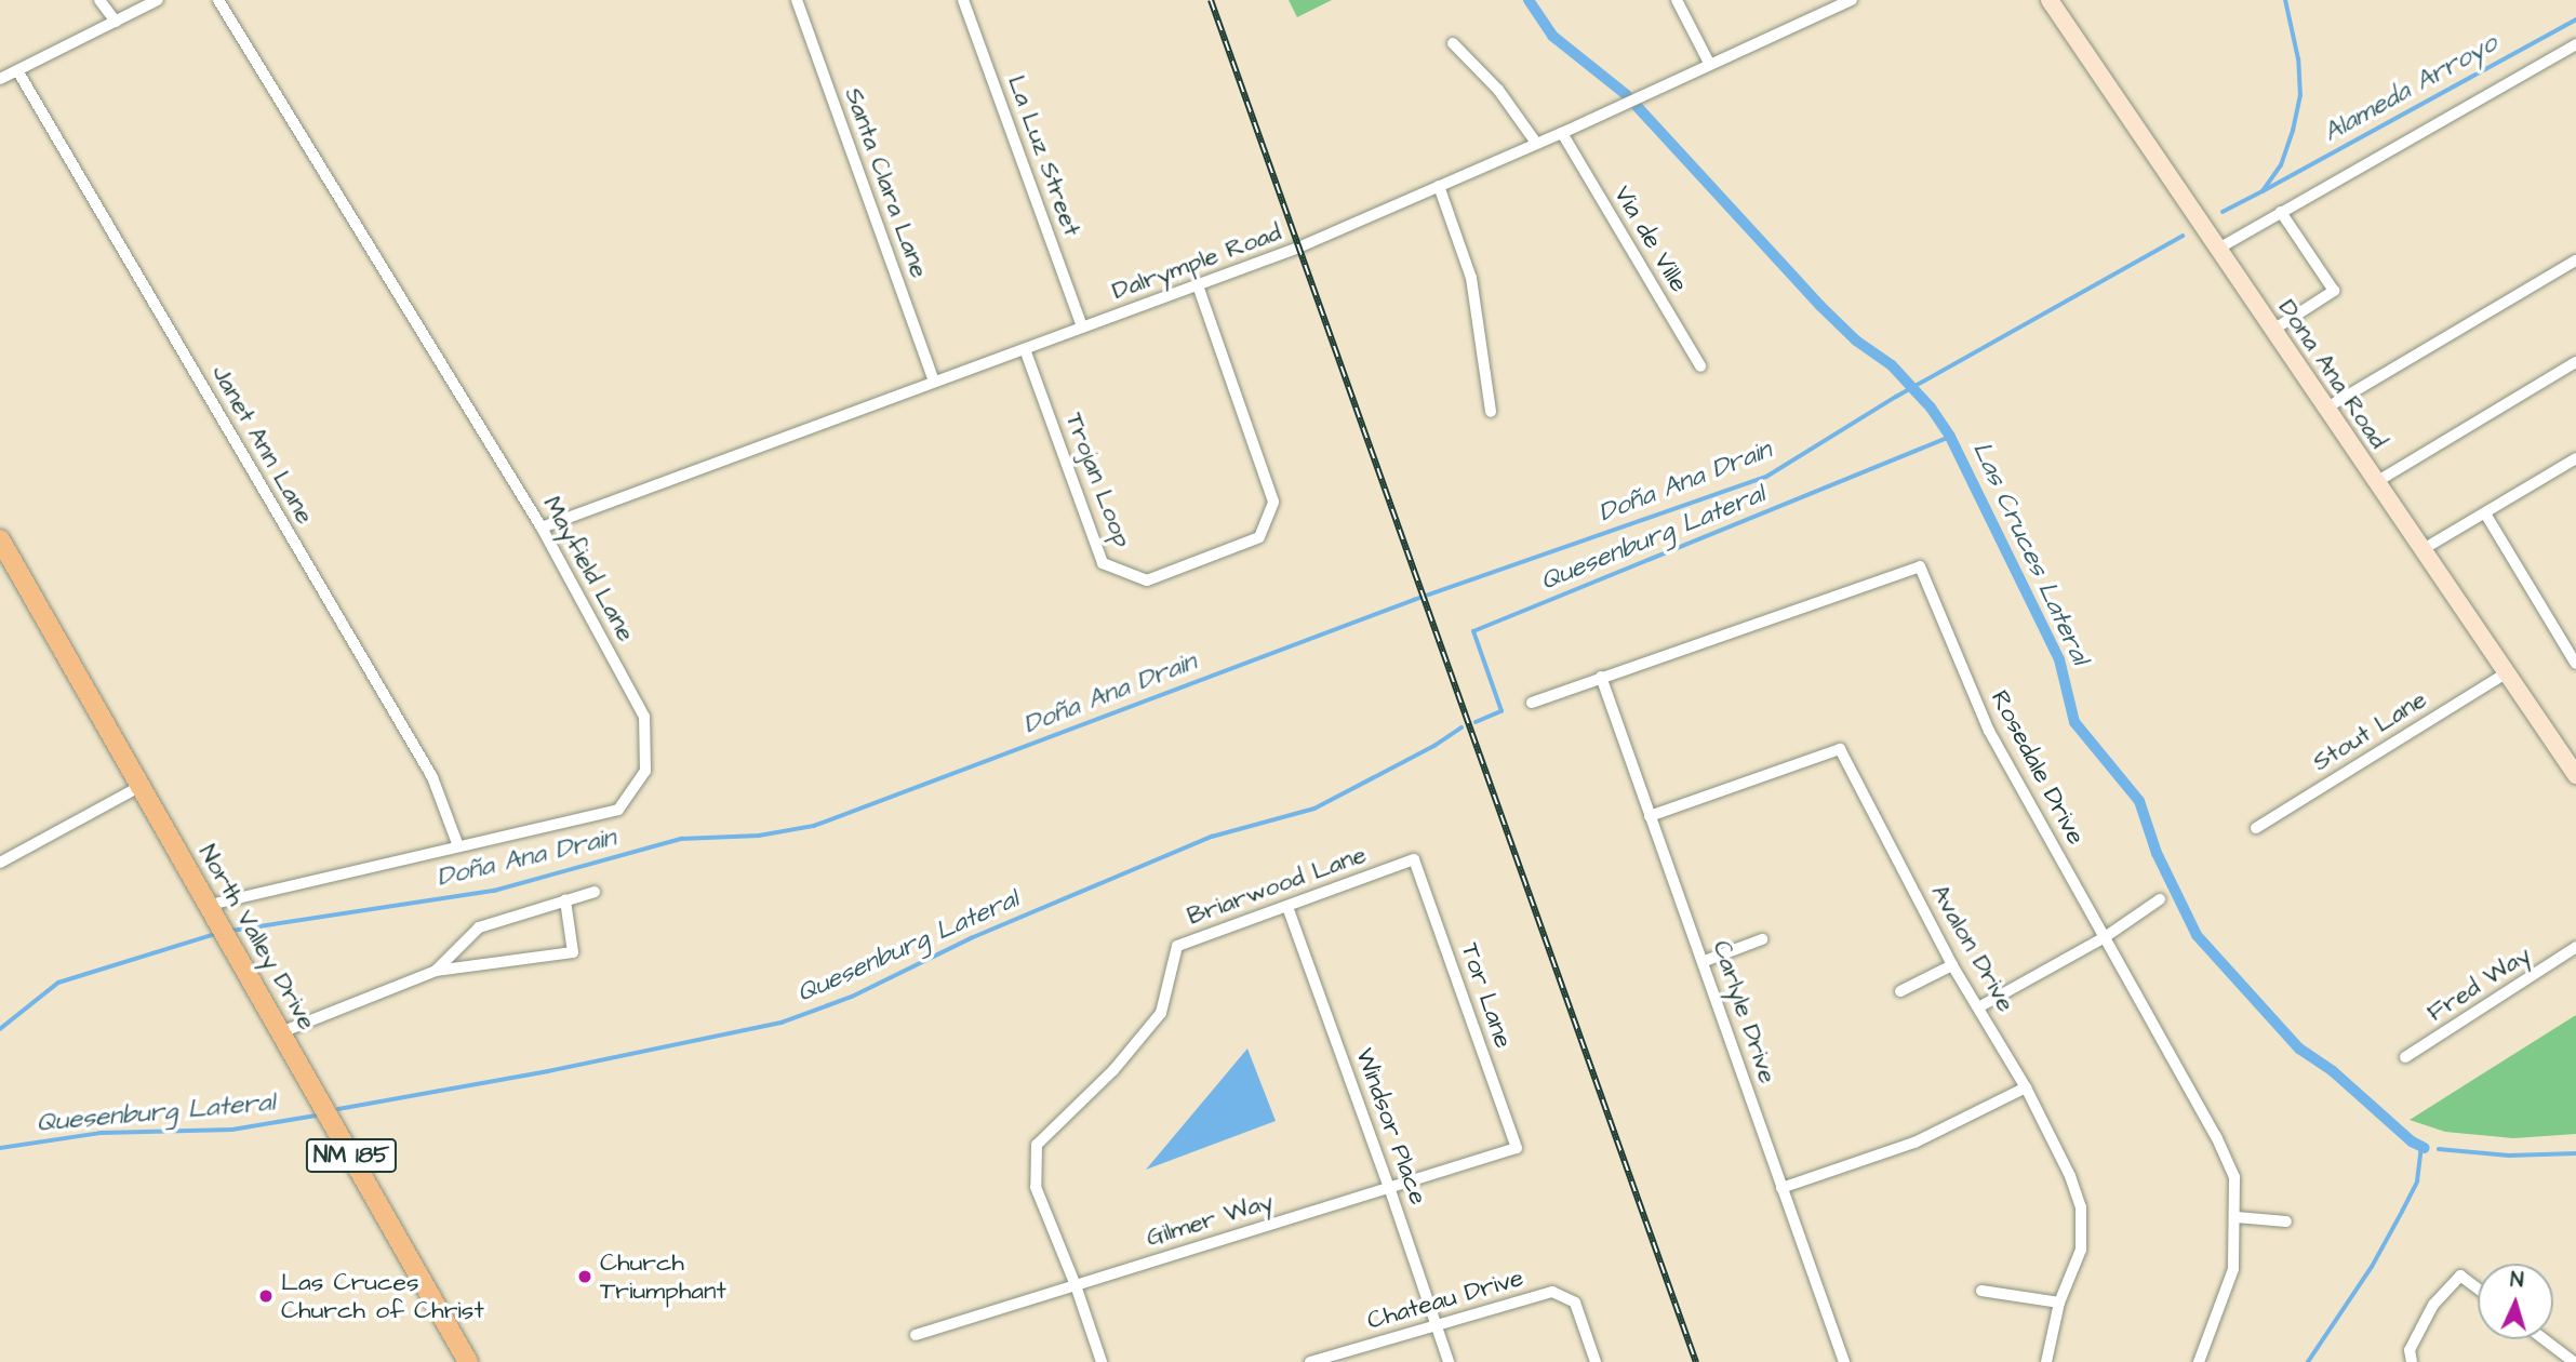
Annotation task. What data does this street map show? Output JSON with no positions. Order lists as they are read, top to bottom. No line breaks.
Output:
{"streets":{"main road":["North Valley Drive","NM 185"],"street":["La Luz Street","Santa Clara Lane","Via de Ville","Dalrymple Road","Dona Ana Road","Janet Ann Lane","Trojan Loop","Mayfield Lane","Stout Lane","Rosedale Drive","Briarwood Lane","Avalon Drive","Fred Way","Tor Lane","Carlyle Drive","Windsor Place","Gilmer Way","Chateau Drive"]},"crossings":[["La Luz Street","Dalrymple Road"],["Santa Clara Lane","Dalrymple Road"],["Via de Ville","Dalrymple Road"],["Dalrymple Road","Trojan Loop"],["Dalrymple Road","Mayfield Lane"],["Dona Ana Road","Stout Lane"],["Janet Ann Lane","Mayfield Lane"],["Mayfield Lane","North Valley Drive"],["Rosedale Drive","Carlyle Drive"],["Briarwood Lane","Tor Lane"],["Briarwood Lane","Windsor Place"],["Briarwood Lane","Gilmer Way"],["Avalon Drive","Carlyle Drive"],["Tor Lane","Gilmer Way"],["Windsor Place","Gilmer Way"],["Windsor Place","Chateau Drive"]],"water":["Alameda Arroyo","Doña Ana Drain","Quesenburg Lateral","Las Cruces Lateral"],"places":["Church Triumphant","Las Cruces Church of Christ"],"north":"top"}
